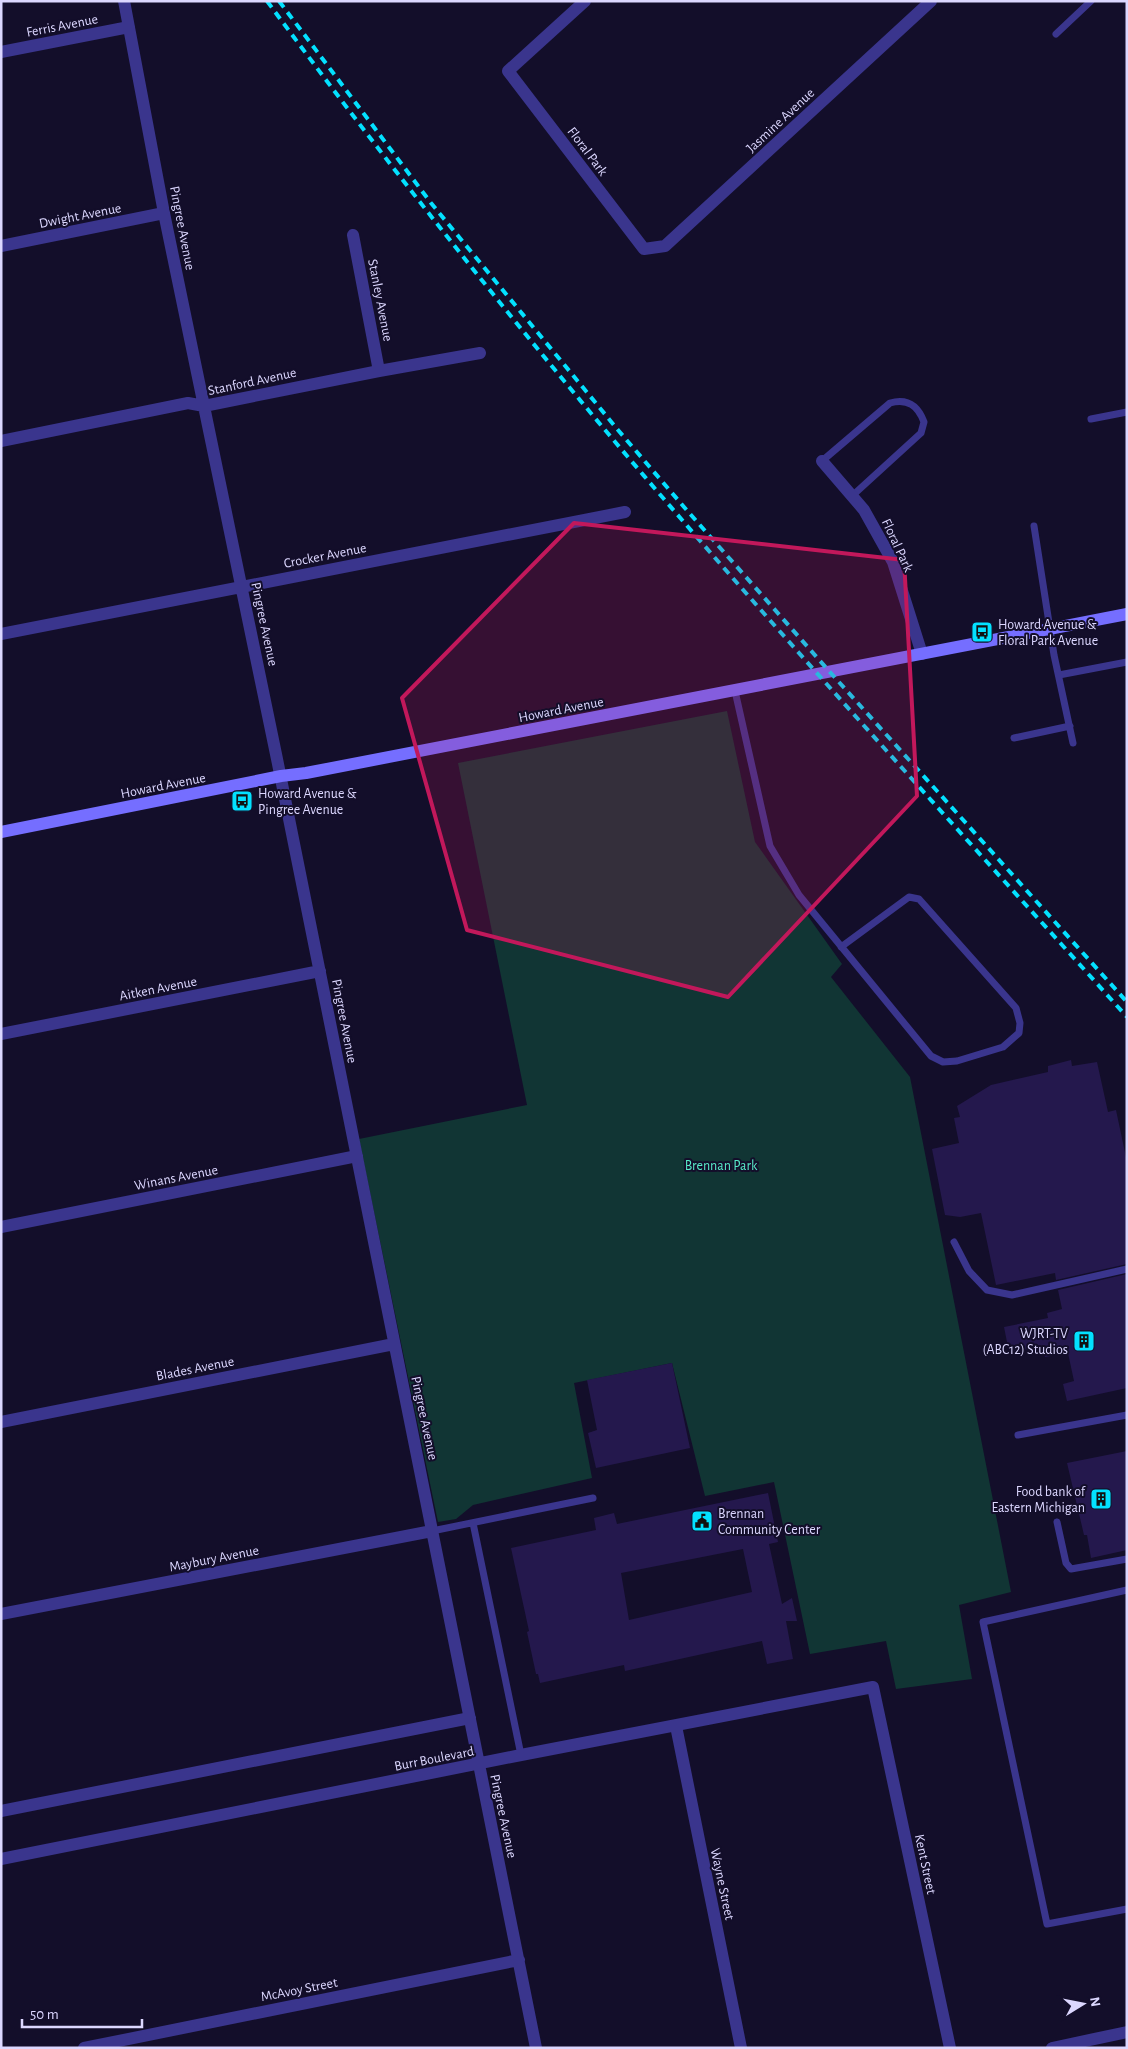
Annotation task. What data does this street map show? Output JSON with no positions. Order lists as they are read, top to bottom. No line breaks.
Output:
{"streets":{"street":["Ferris Avenue","Jasmine Avenue","Floral Park","Dwight Avenue","Pingree Avenue","Stanley Avenue","Stanford Avenue","Crocker Avenue","Howard Avenue","Aitken Avenue","Winans Avenue","Blades Avenue","Maybury Avenue","Burr Boulevard","Kent Street","Wayne Street","McAvoy Street"]},"crossings":[["Ferris Avenue","Pingree Avenue"],["Jasmine Avenue","Floral Park"],["Floral Park","Howard Avenue"],["Dwight Avenue","Pingree Avenue"],["Pingree Avenue","Stanford Avenue"],["Pingree Avenue","Crocker Avenue"],["Pingree Avenue","Howard Avenue"],["Pingree Avenue","Aitken Avenue"],["Pingree Avenue","Winans Avenue"],["Pingree Avenue","Blades Avenue"],["Pingree Avenue","Maybury Avenue"],["Pingree Avenue","Burr Boulevard"],["Pingree Avenue","McAvoy Street"],["Stanley Avenue","Stanford Avenue"],["Burr Boulevard","Kent Street"],["Burr Boulevard","Wayne Street"]],"parks":["Brennan Park"],"places":{"bus stop":["Howard Avenue & Floral Park Avenue","Howard Avenue & Pingree Avenue"],"building":["WJRT-TV (ABC12) Studios","Food bank of Eastern Michigan"],"public building":["Brennan Community Center"]},"scale_bar":"50 m","north":"right"}
